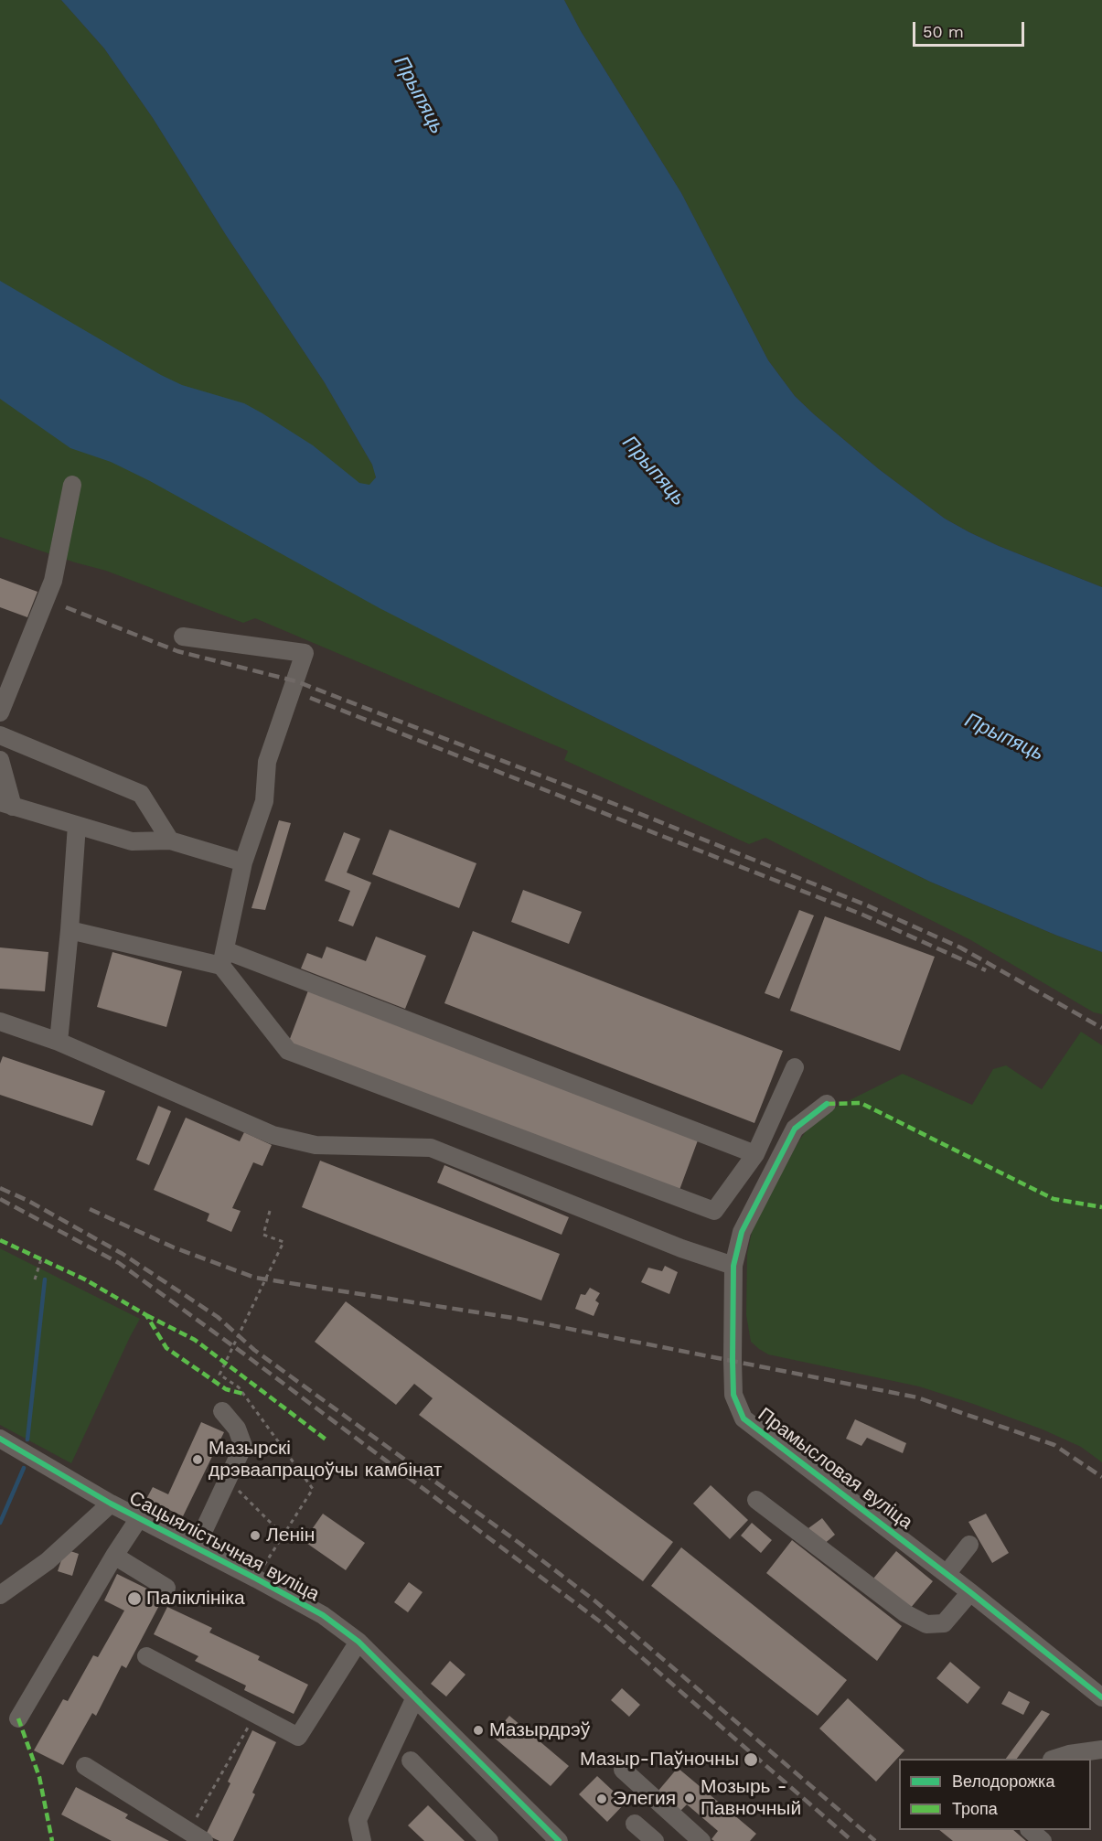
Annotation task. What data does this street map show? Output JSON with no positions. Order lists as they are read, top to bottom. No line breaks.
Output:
{"streets":{"street":["Прамысловая вуліца","Сацыялістычная вуліца"]},"water":["Прыпяць"],"places":["Мазырскі дрэваапрацоўчы камбінат","Ленін","Паліклініка","Мазырдрэў","Мазыр-Паўночны","Мозырь - Павночный","Элегия"],"legend":["Велодорожка","Тропа"],"scale_bar":"50 m"}
